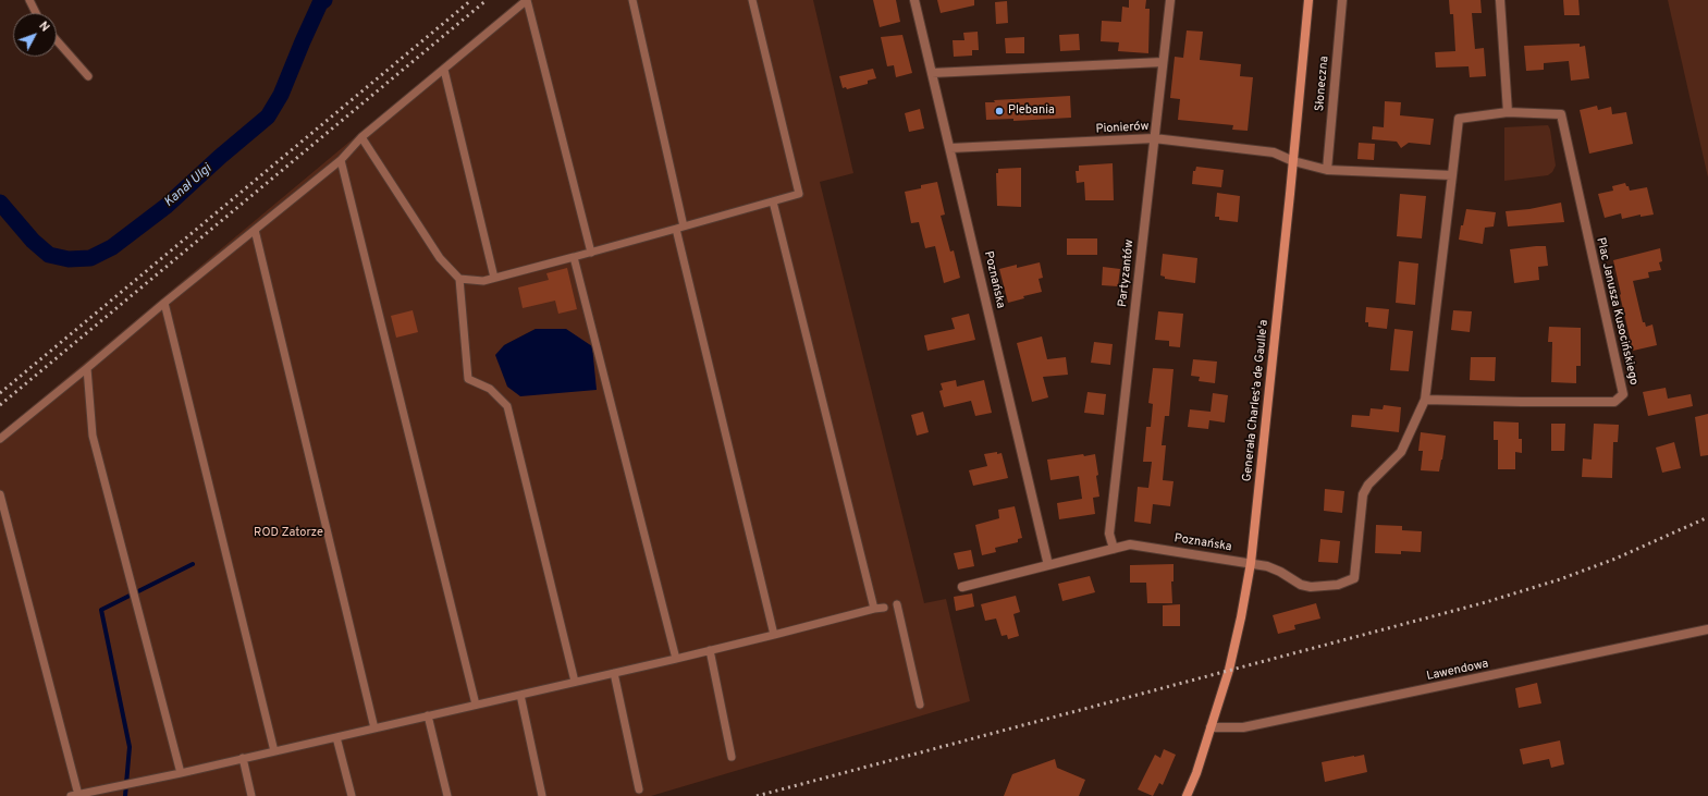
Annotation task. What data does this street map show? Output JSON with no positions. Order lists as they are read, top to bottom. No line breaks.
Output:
{"streets":{"main road":["Generała Charles'a de Gaulle'a"],"street":["Słoneczna","Pionierów","Partyzantów","Poznańska","Plac Janusza Kusocińskiego","Lawendowa"]},"crossings":[["Słoneczna","Pionierów"],["Pionierów","Partyzantów"],["Pionierów","Poznańska"],["Pionierów","Generała Charles'a de Gaulle'a"],["Partyzantów","Poznańska"],["Poznańska","Generała Charles'a de Gaulle'a"],["Generała Charles'a de Gaulle'a","Lawendowa"]],"water":["Kanał Ulgi"],"parks":["ROD Zatorze"],"places":["Plebania"],"north":"top right"}
